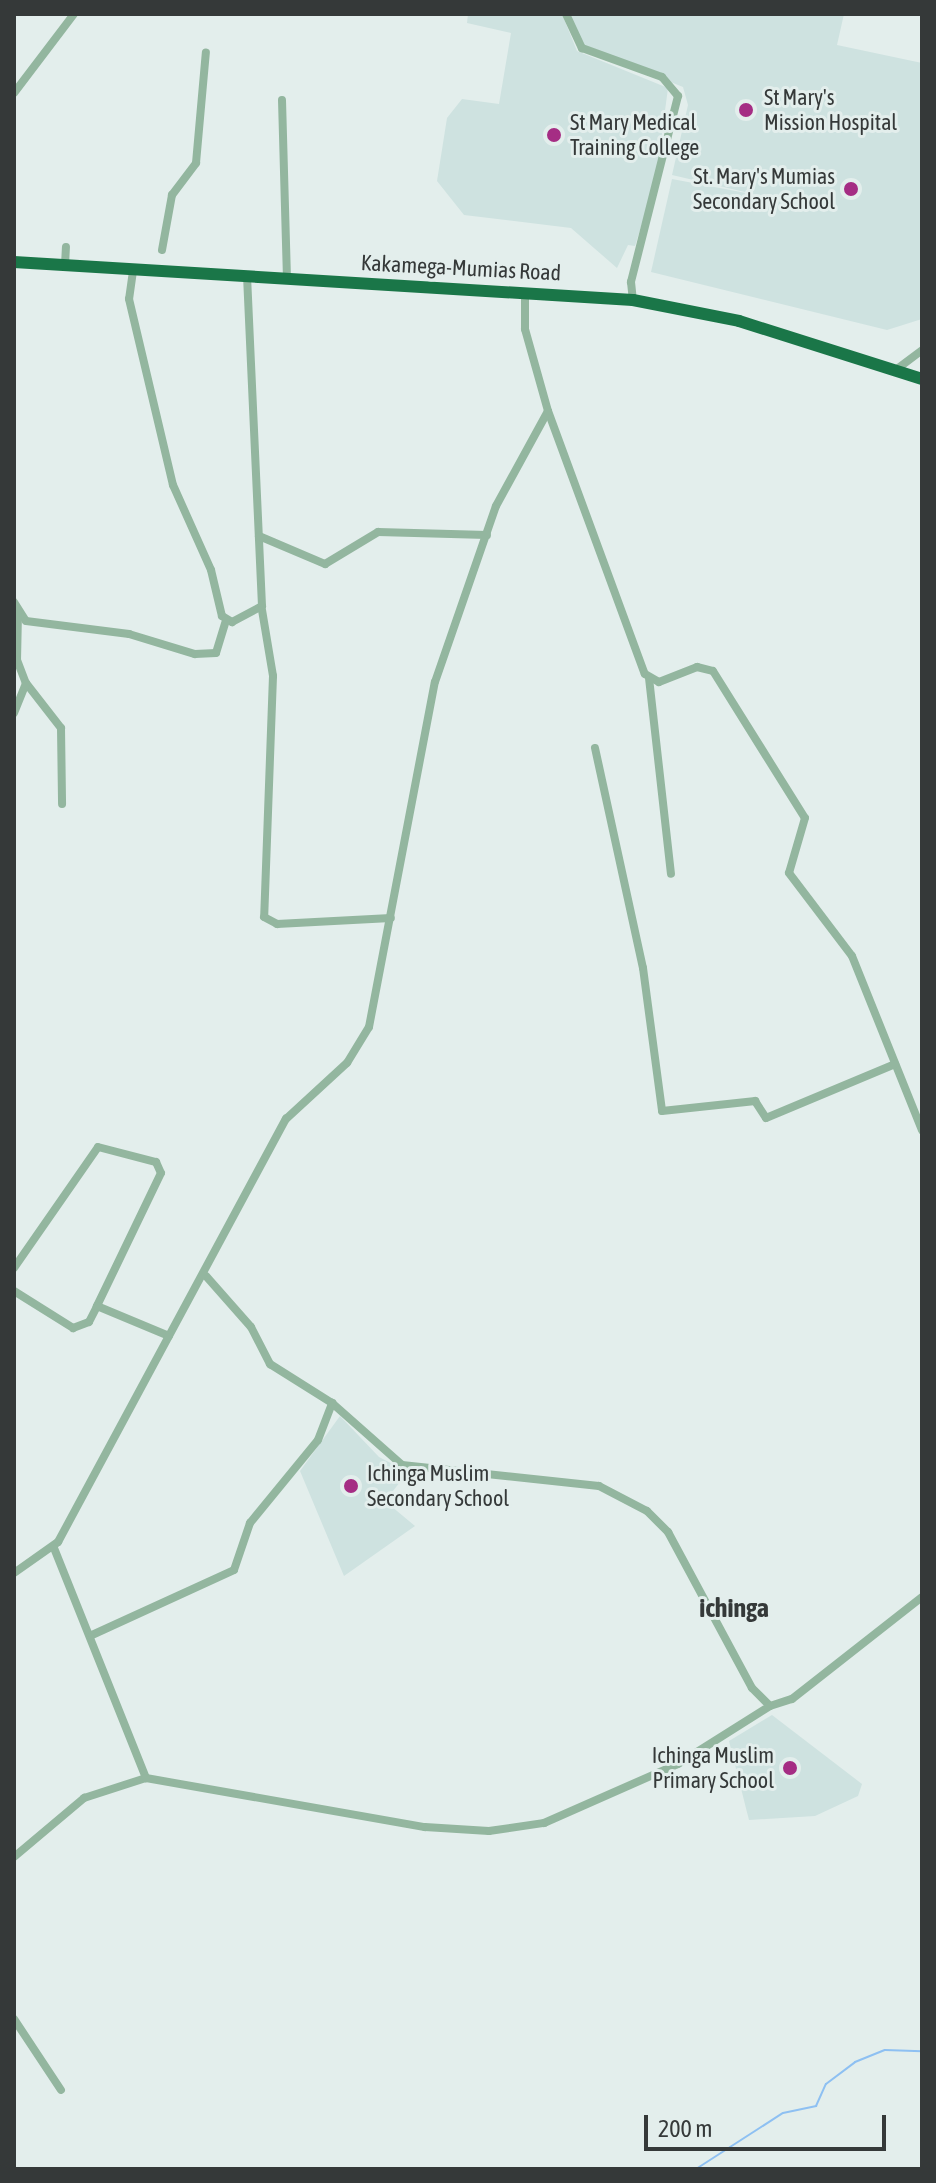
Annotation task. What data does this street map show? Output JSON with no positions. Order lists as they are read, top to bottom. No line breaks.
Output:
{"streets":{"highway":["Kakamega-Mumias Road"]},"districts":["ichinga"],"places":["St Mary's Mission Hospital","St Mary Medical Training College","St. Mary's Mumias Secondary School","Ichinga Muslim Secondary School","Ichinga Muslim Primary School"],"scale_bar":"200 m"}
